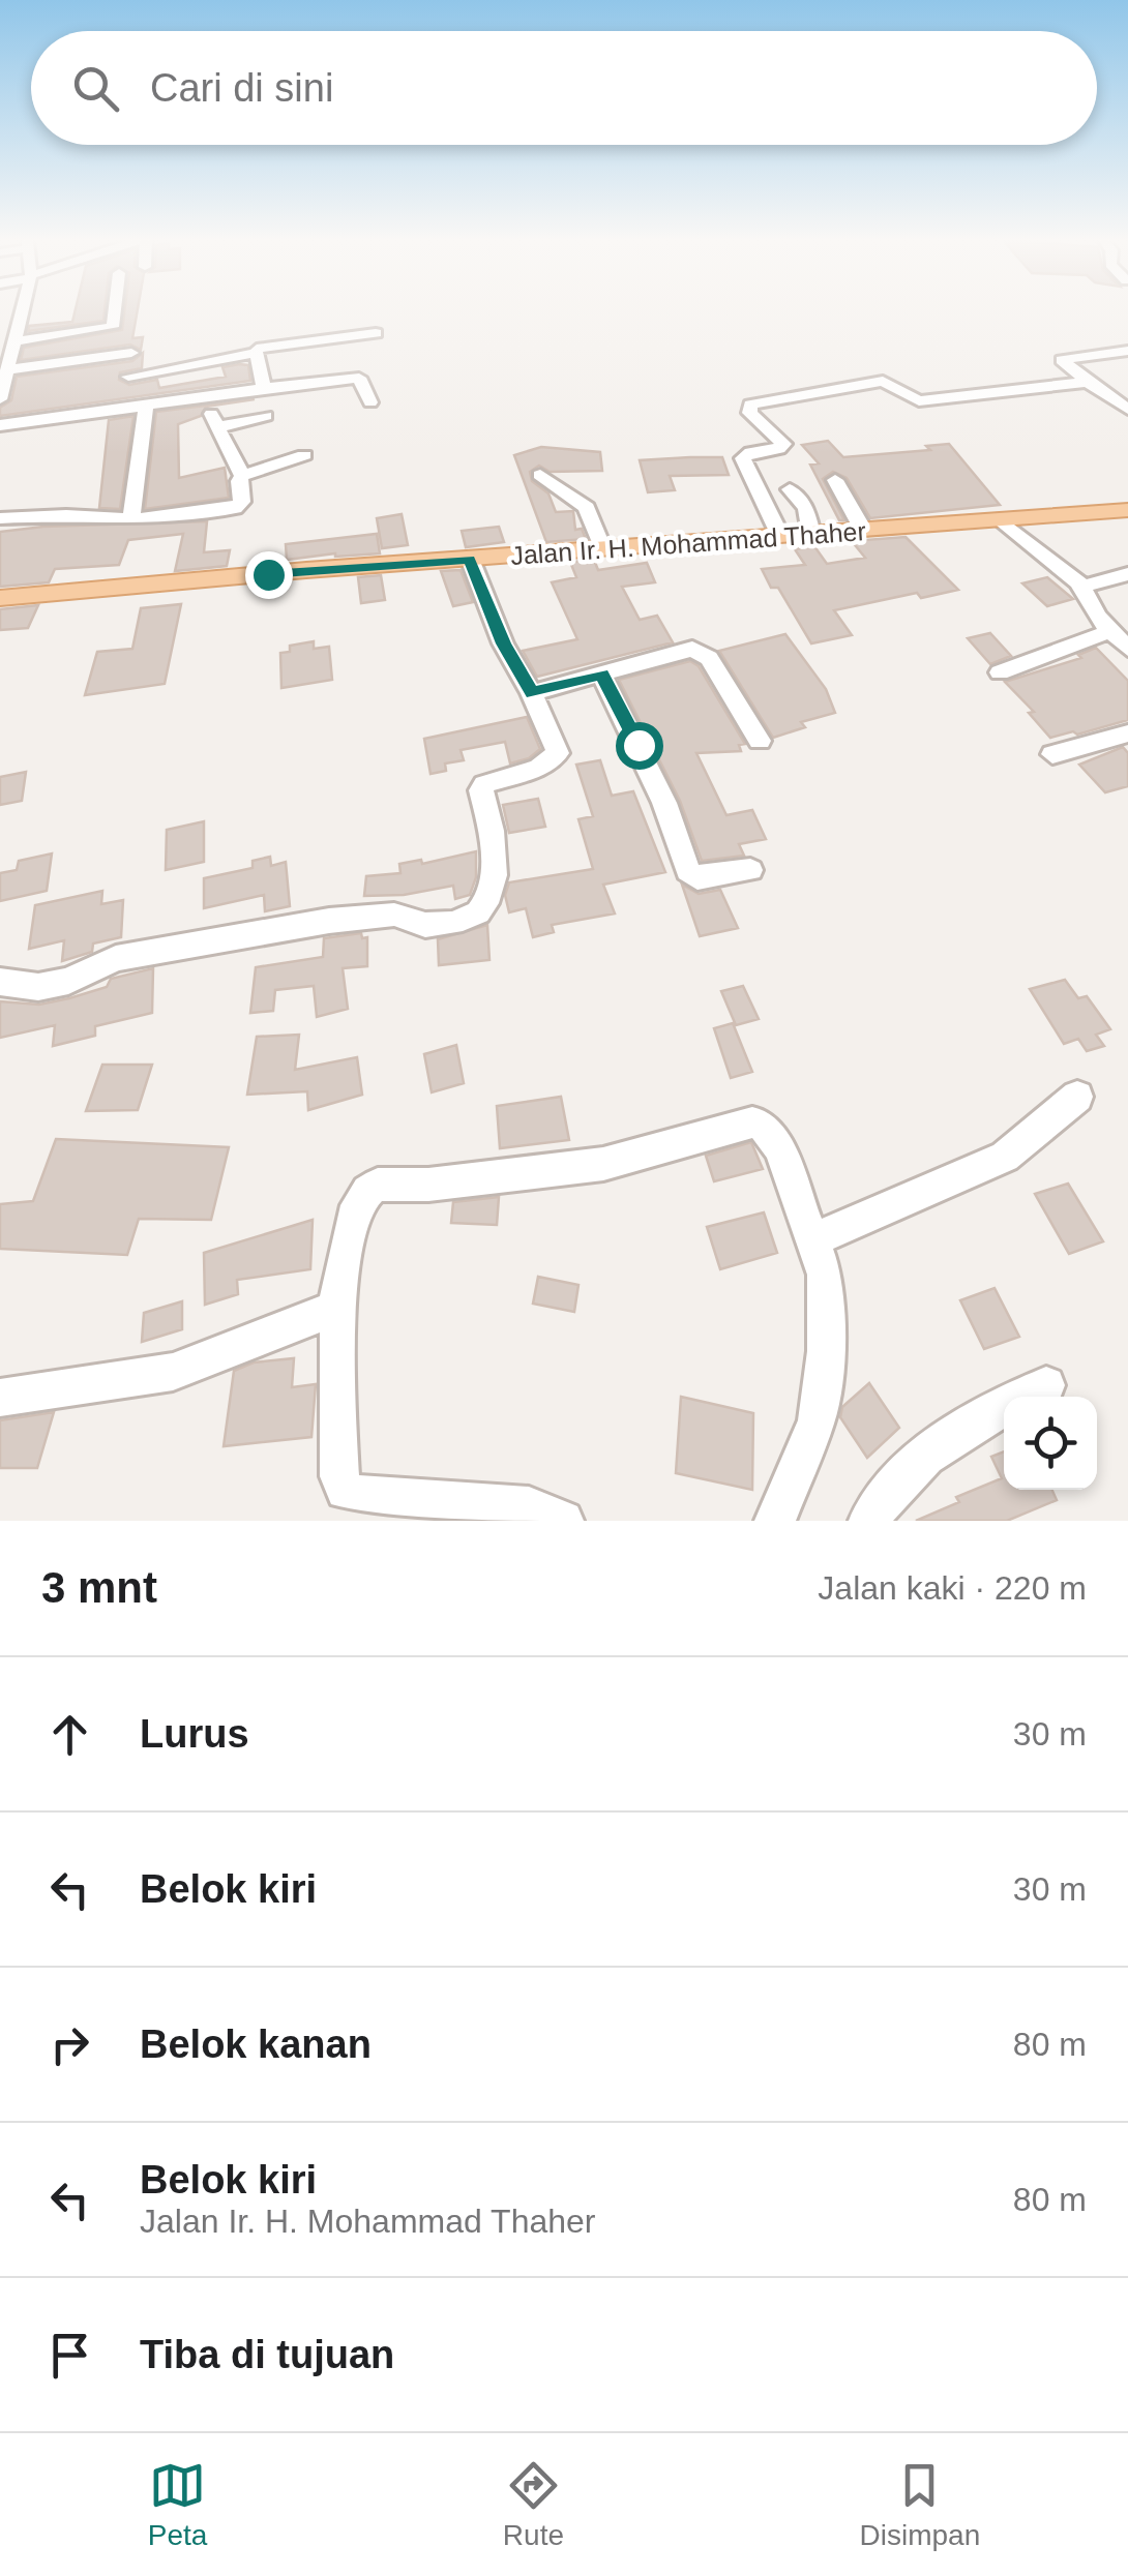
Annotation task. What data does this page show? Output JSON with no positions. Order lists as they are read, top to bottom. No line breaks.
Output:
{"streets":{"main road":["Jalan Ir. H. Mohammad Thaher"]},"page":{"search":"Cari di sini","heading":["3 mnt","Jalan kaki · 220 m"],"list":[["Lurus","30 m"],["Belok kiri","30 m"],["Belok kanan","80 m"],["Belok kiri","Jalan Ir. H. Mohammad Thaher","80 m"],"Tiba di tujuan"],"nav":["Peta","Rute","Disimpan"]}}
